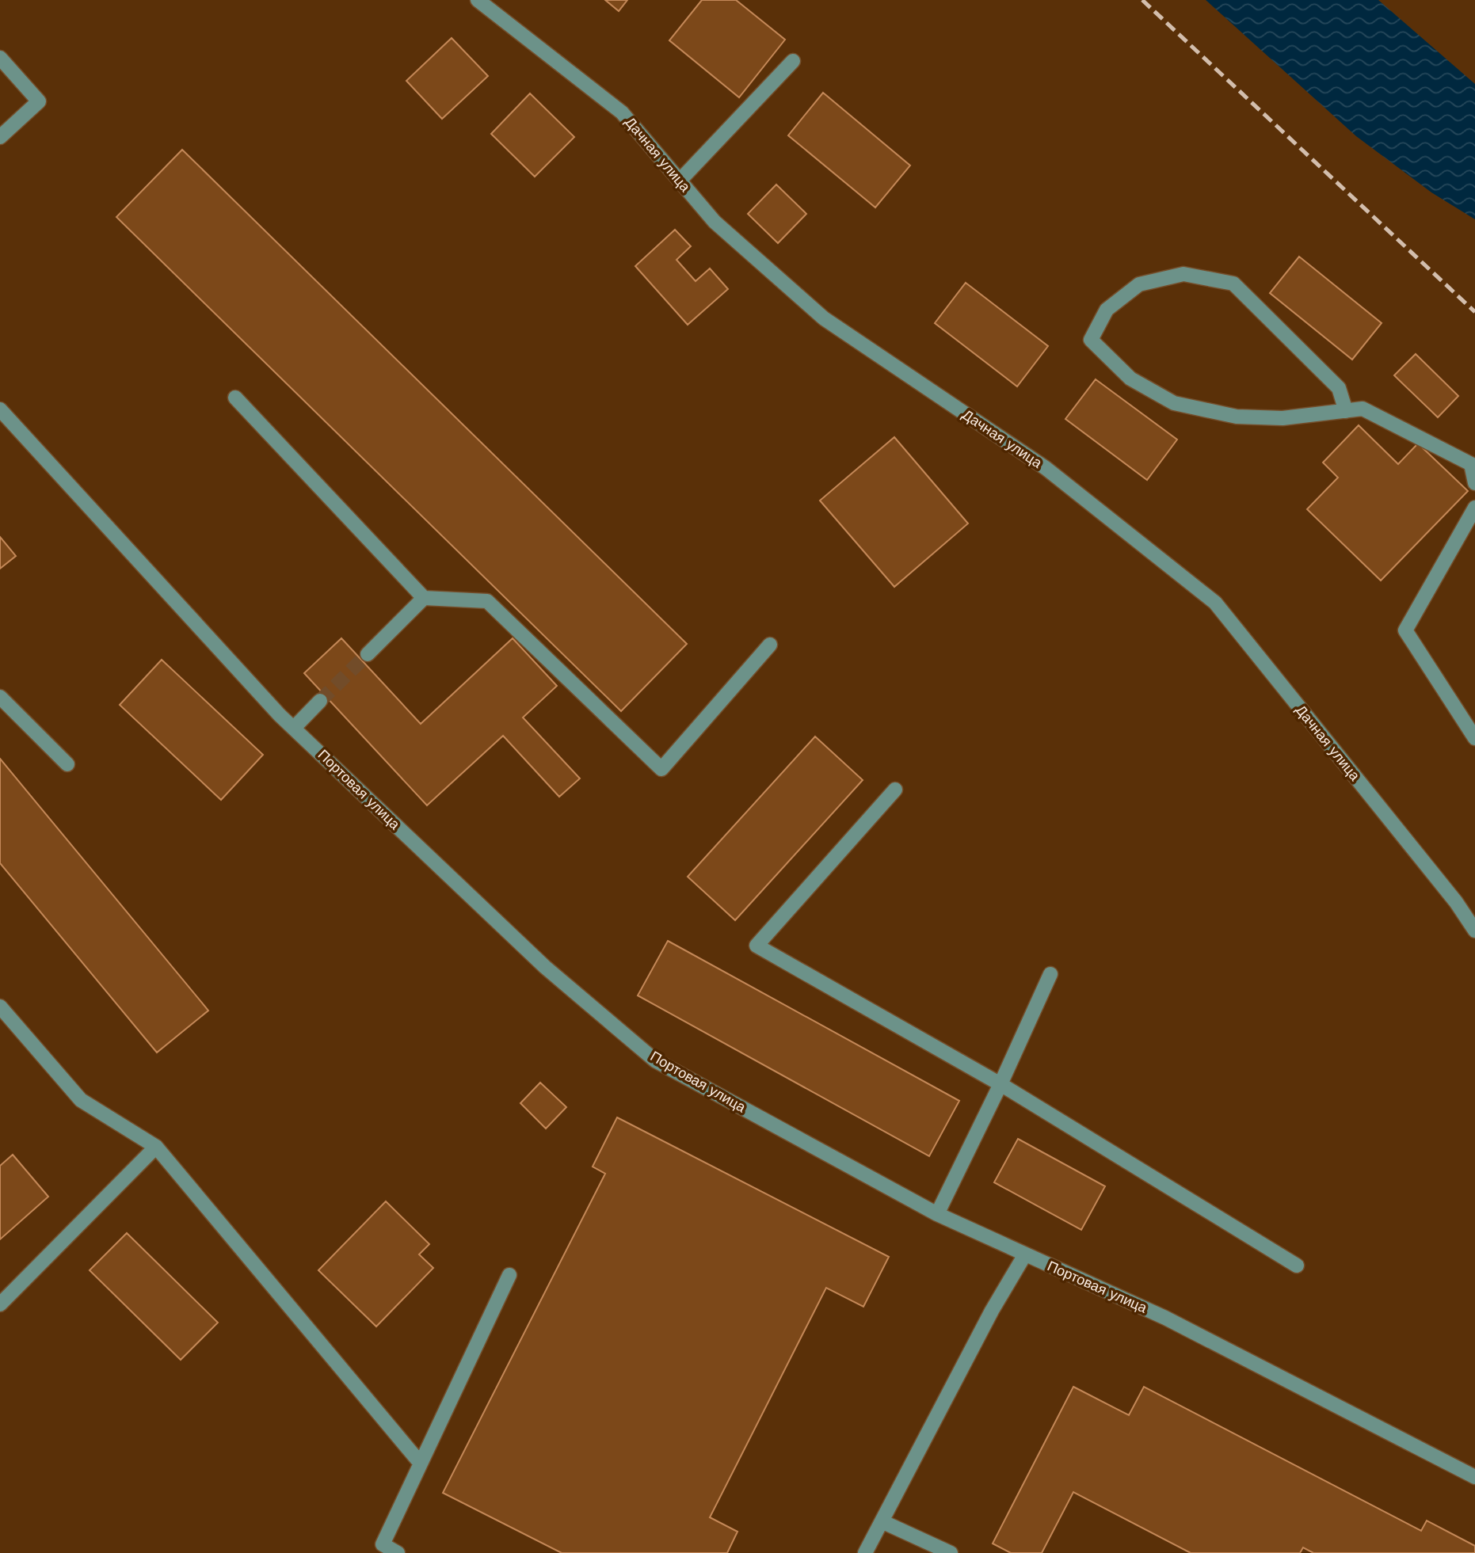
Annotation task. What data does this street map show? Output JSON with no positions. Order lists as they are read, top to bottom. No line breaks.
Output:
{"streets":{"street":["Дачная улица","Портовая улица"]}}
